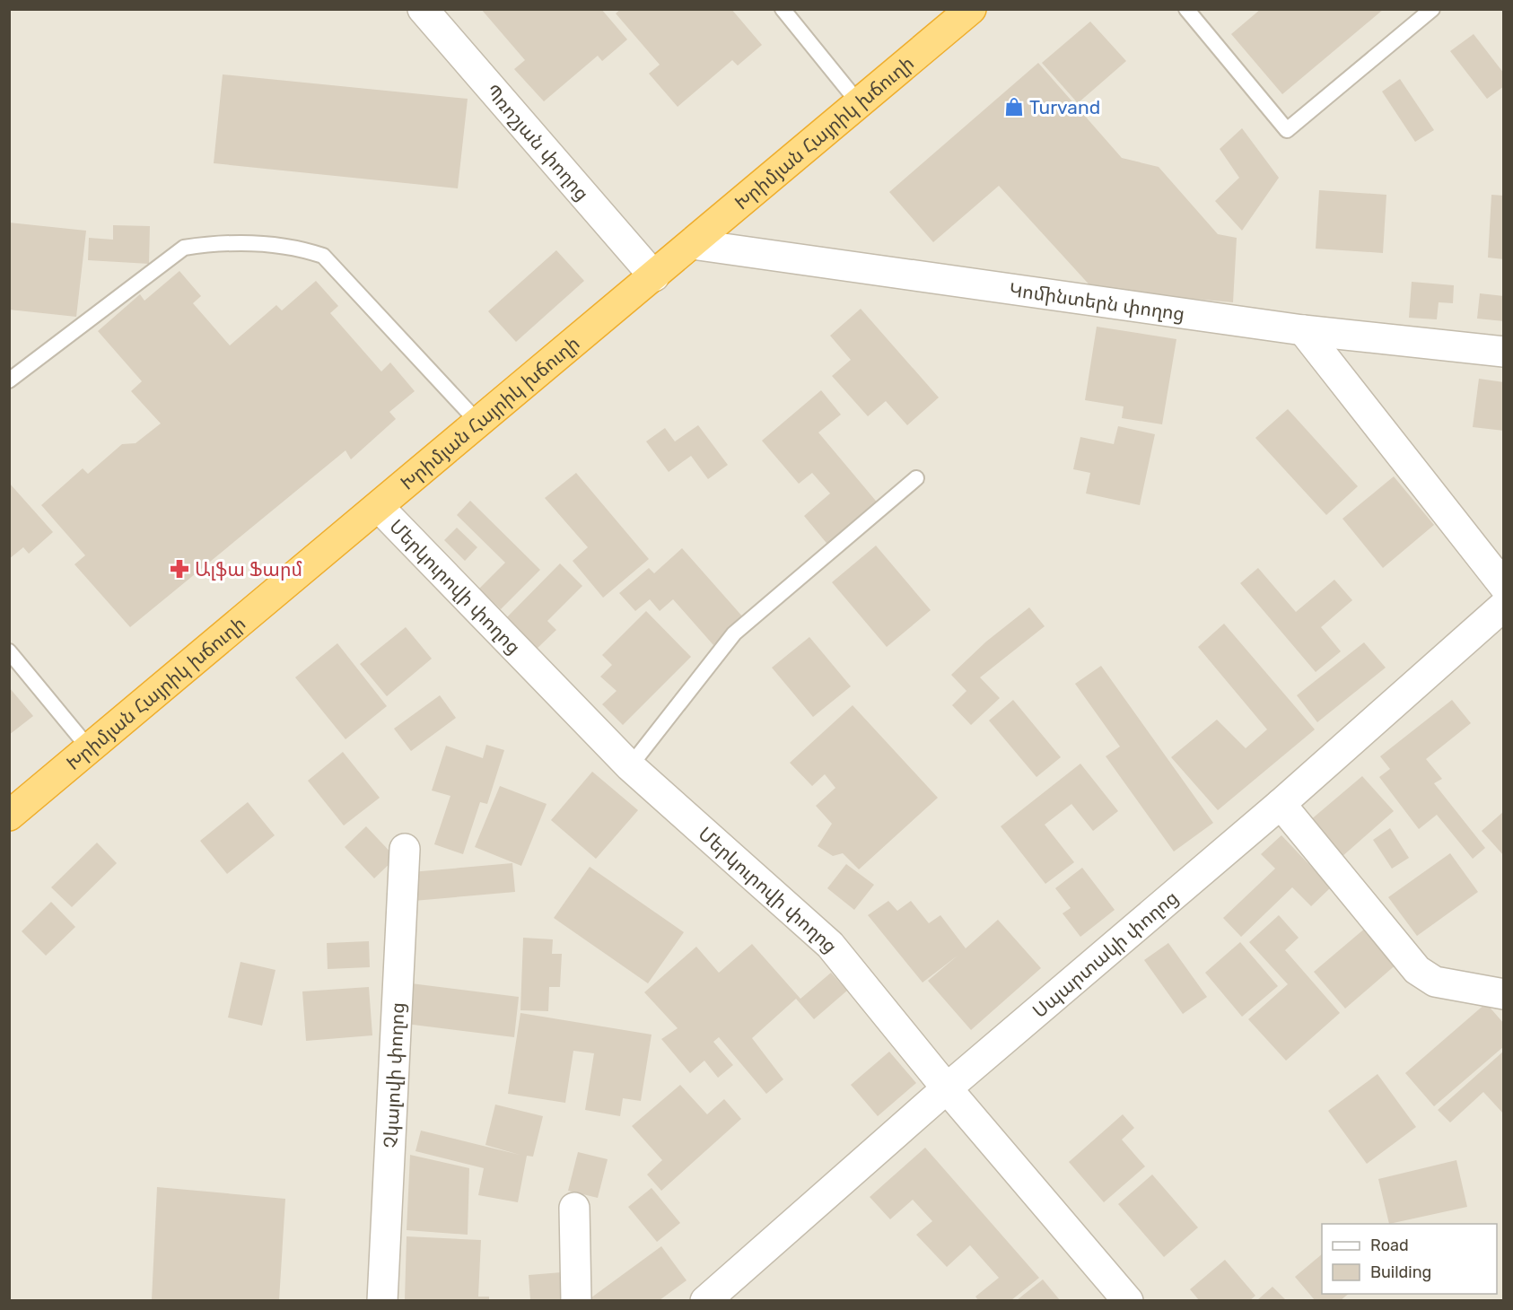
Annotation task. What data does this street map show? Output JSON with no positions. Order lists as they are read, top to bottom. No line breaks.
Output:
{"streets":{"highway":["Խրիմյան Հայրիկ խճուղի"],"street":["Պռոշյան փողոց","Կոմինտերն փողոց","Մերկուրովի փողոց","Սպարտակի փողոց","Չկալովի փողոց"]},"crossings":[["Խրիմյան Հայրիկ խճուղի","Պռոշյան փողոց"],["Խրիմյան Հայրիկ խճուղի","Կոմինտերն փողոց"],["Խրիմյան Հայրիկ խճուղի","Մերկուրովի փողոց"],["Մերկուրովի փողոց","Սպարտակի փողոց"]],"places":{"shop":["Turvand"],"pharmacy":["Ալֆա Ֆարմ"]},"legend":["Road","Building"]}
